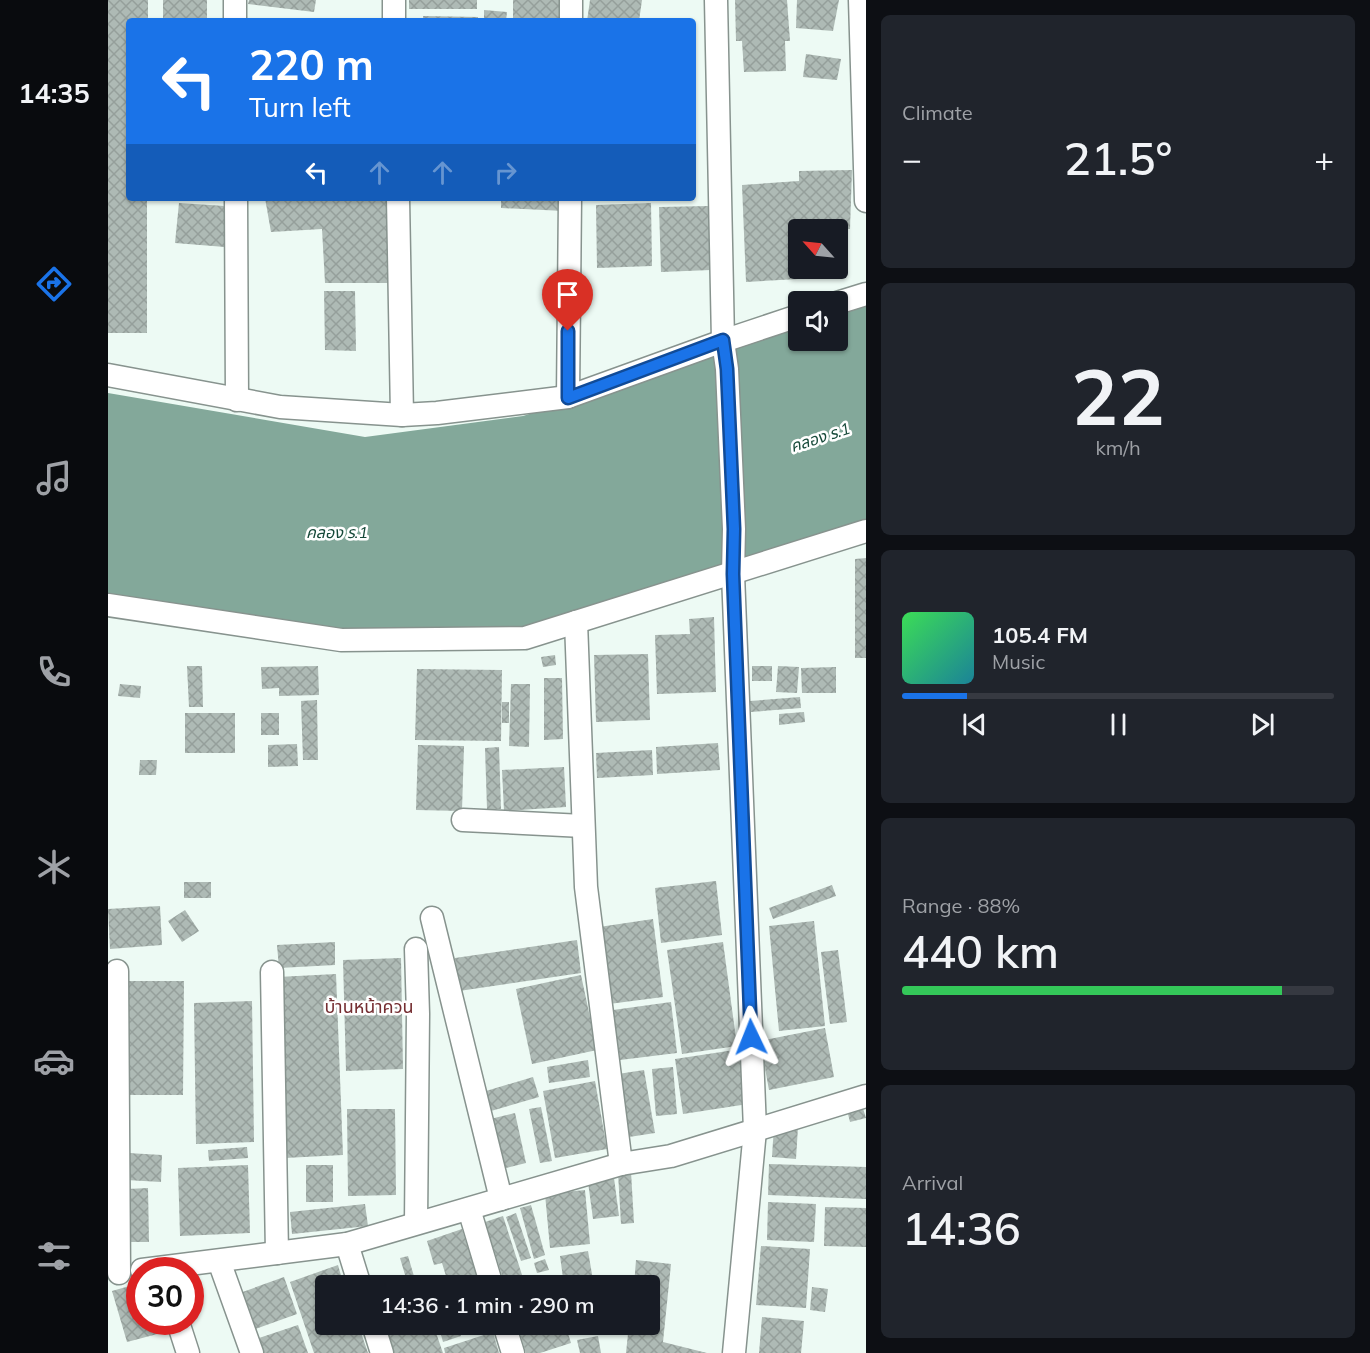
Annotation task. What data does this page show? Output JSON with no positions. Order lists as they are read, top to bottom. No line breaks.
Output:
{"districts":["บ้านหน้าควน"],"water":["คลอง ร.1"],"north":"top left","page":{"tabs":"14:35","tile":["Climate",["22","km/h"],["Range · 88%","440 km"],["Arrival","14:36"]],"turn":["220 m","Turn left"],"heat":["−","21.5°","+"],"song":["105.4 FM","Music"],"limit":"30","trip":"14:36 · 1 min · 290 m"}}
